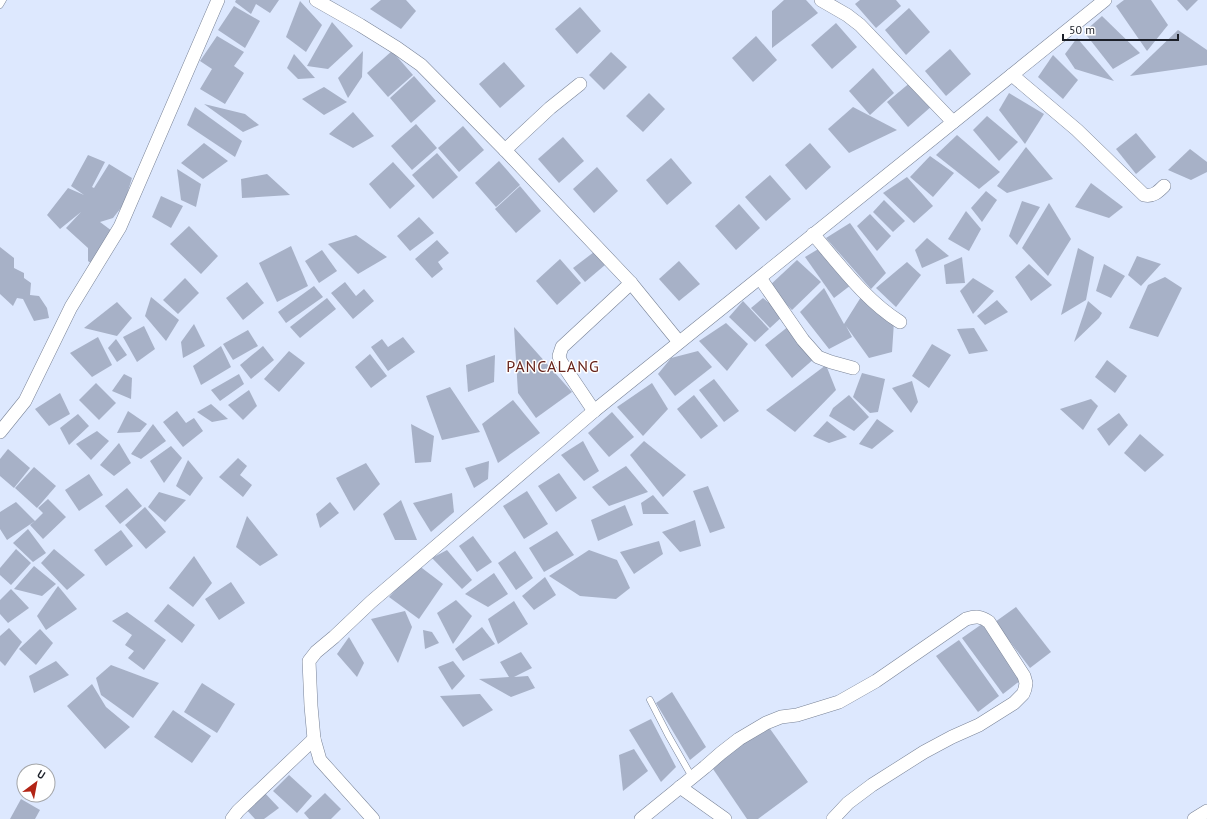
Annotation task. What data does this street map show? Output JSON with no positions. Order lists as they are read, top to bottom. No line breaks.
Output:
{"districts":["PANCALANG"],"scale_bar":"50 m","north":"top right"}
